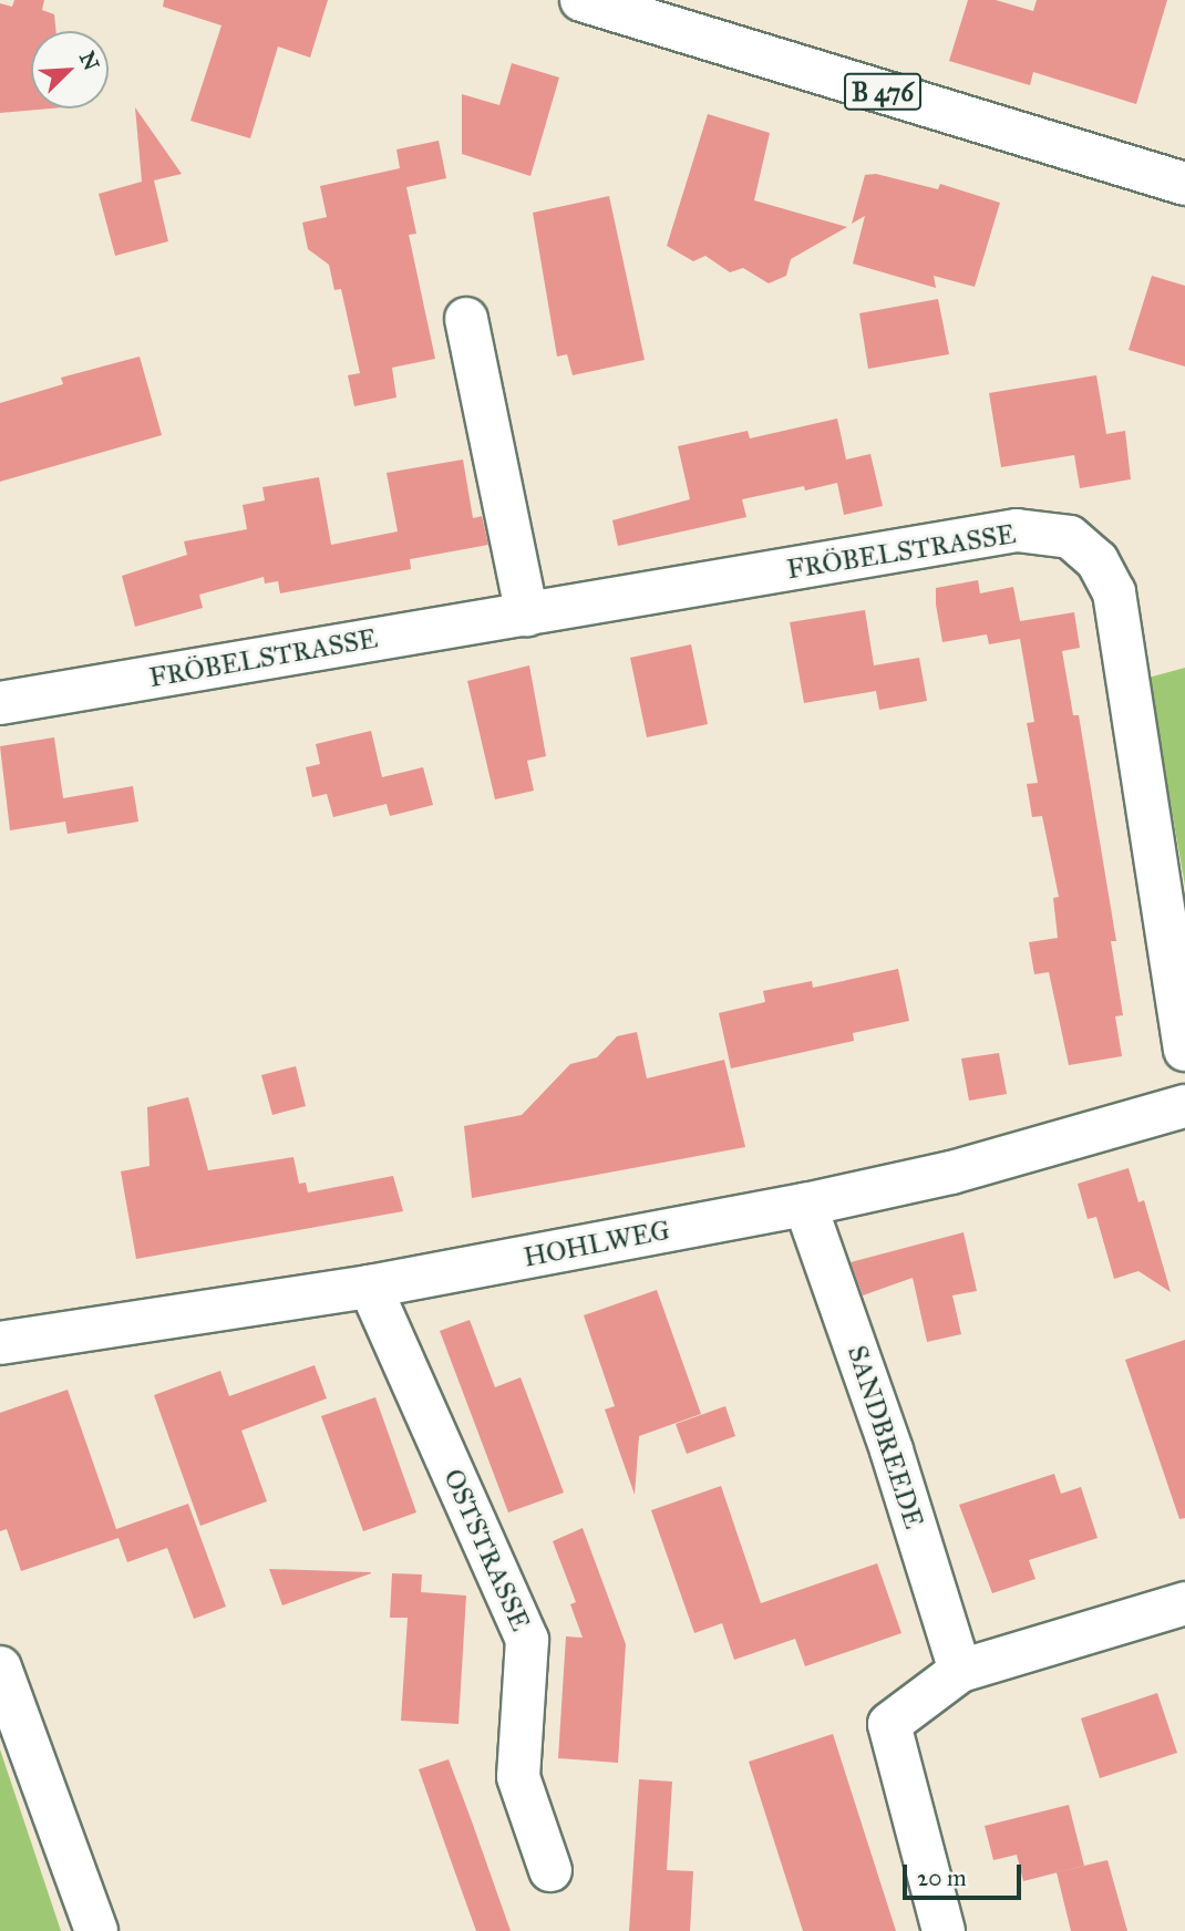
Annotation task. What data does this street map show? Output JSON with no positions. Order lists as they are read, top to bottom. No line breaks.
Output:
{"streets":{"street":["B 476","FRÖBELSTRASSE","HOHLWEG","SANDBREEDE","OSTSTRASSE"]},"crossings":[["HOHLWEG","SANDBREEDE"],["HOHLWEG","OSTSTRASSE"]],"scale_bar":"20 m","north":"top right"}
